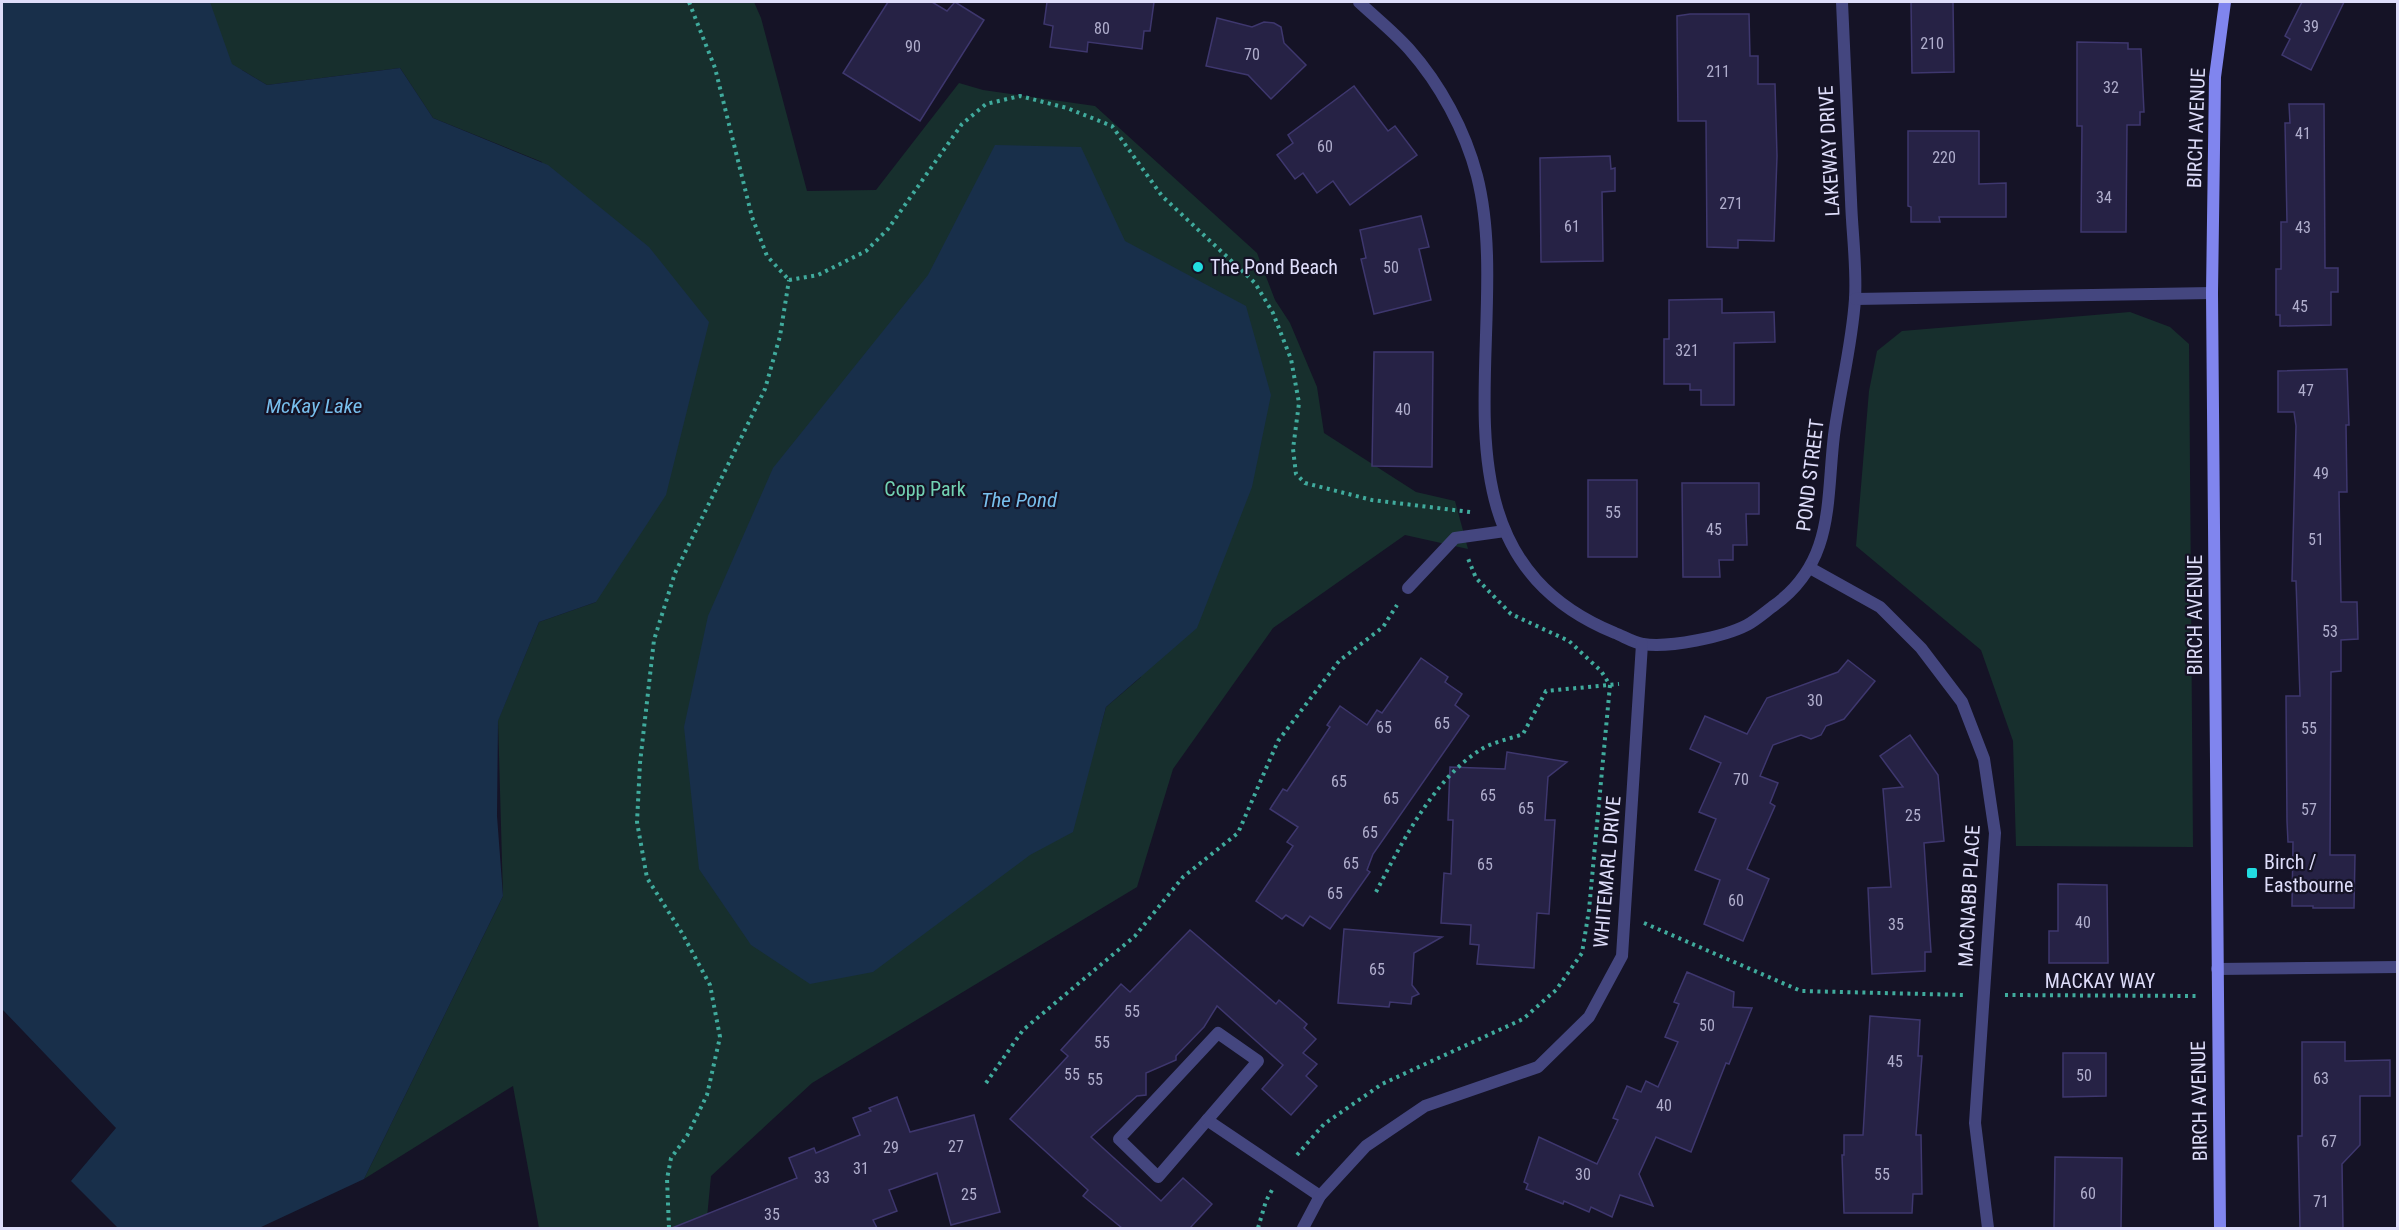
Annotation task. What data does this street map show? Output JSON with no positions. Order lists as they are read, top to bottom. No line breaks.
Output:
{"streets":{"street":["BIRCH AVENUE","LAKEWAY DRIVE","POND STREET","WHITEMARL DRIVE","MACNABB PLACE"],"path":["MACKAY WAY"]},"crossings":[["BIRCH AVENUE","MACKAY WAY"],["LAKEWAY DRIVE","POND STREET"],["POND STREET","WHITEMARL DRIVE"],["POND STREET","MACNABB PLACE"],["WHITEMARL DRIVE","MACKAY WAY"],["MACNABB PLACE","MACKAY WAY"]],"water":["McKay Lake","The Pond"],"parks":["Copp Park"],"places":{"other":["The Pond Beach"],"transit":["Birch / Eastbourne"]},"house_numbers":["39","80","210","90","70","211","32","41","60","220","34","271","61","43","50","45","321","47","40","49","55","45","51","53","30","65","65","55","70","65","65","65","65","57","25","65","65","65","65","60","40","35","65","55","50","55","45","55","50","63","55","40","67","27","29","31","30","55","33","60","25","71","35"]}
